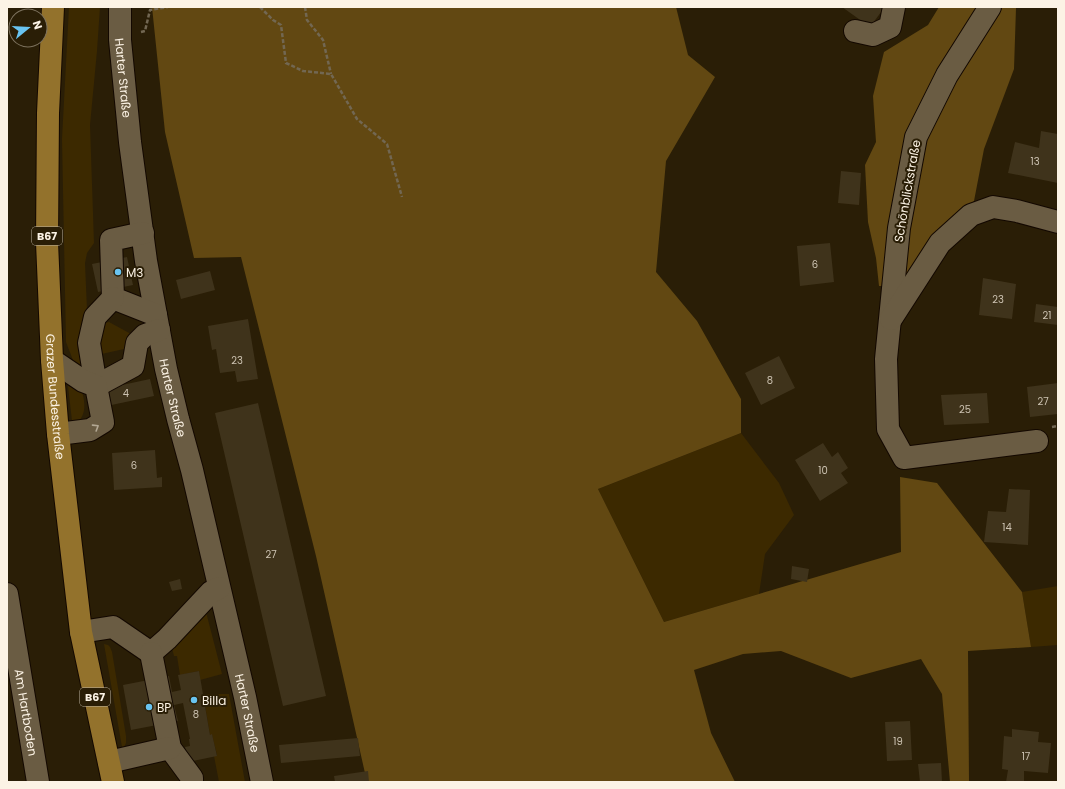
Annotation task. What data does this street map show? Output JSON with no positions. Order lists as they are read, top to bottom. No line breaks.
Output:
{"streets":{"main road":["B67","Grazer Bundesstraße"],"street":["Harter Straße","Schönblickstraße","Am Hartboden"]},"places":["M3","Billa","BP"],"house_numbers":["13","6","23","21","23","8","4","27","25","6","10","14","27","8","19","17"],"north":"right"}
